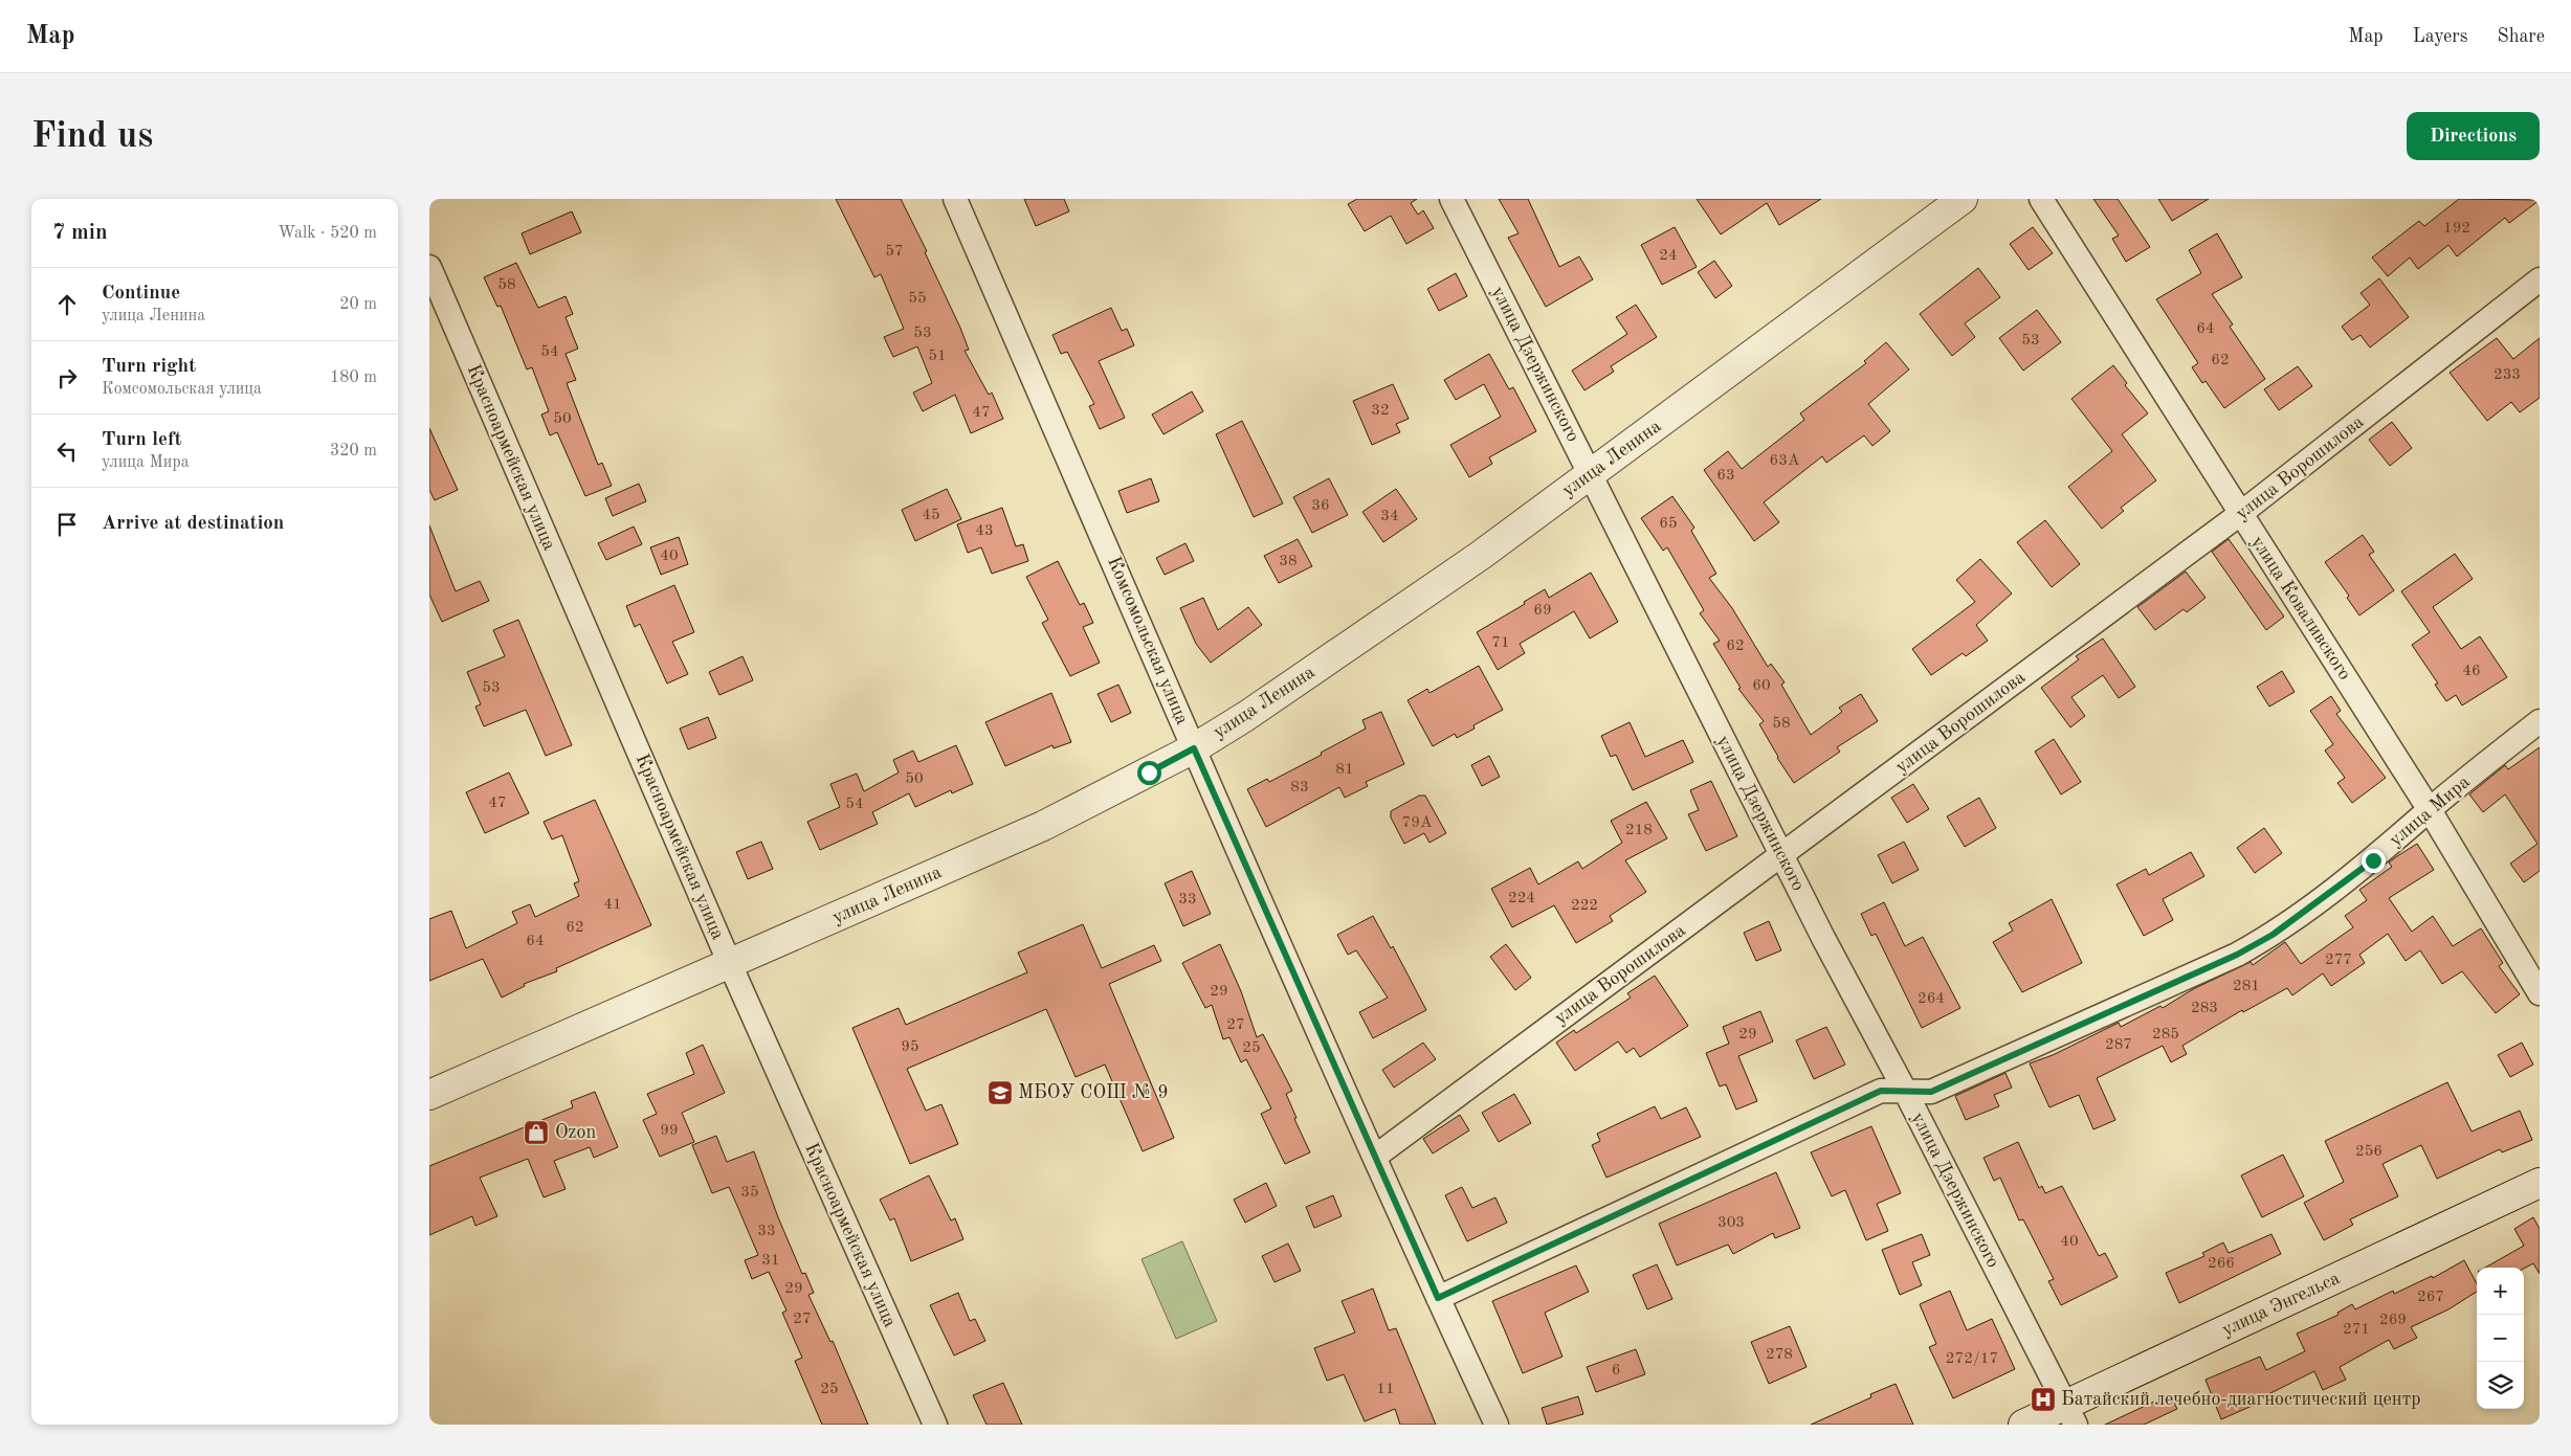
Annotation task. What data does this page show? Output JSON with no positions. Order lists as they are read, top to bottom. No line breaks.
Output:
{"streets":{"street":["улица Дзержинского","Красноармейская улица","улица Ленина","улица Ворошилова","улица Коваливского","Комсомольская улица","улица Мира","улица Энгельса"]},"crossings":[["улица Дзержинского","улица Ленина"],["улица Дзержинского","улица Ворошилова"],["улица Дзержинского","улица Мира"],["улица Дзержинского","улица Энгельса"],["Красноармейская улица","улица Ленина"],["улица Ленина","Комсомольская улица"],["улица Ворошилова","улица Коваливского"],["улица Ворошилова","Комсомольская улица"],["улица Коваливского","улица Мира"],["Комсомольская улица","улица Мира"]],"places":{"school or university":["МБОУ СОШ № 9"],"shop":["Ozon"],"hospital":["Батайский лечебно-диагностический центр"]},"house_numbers":["192","57","24","58","55","64","53","53","54","51","62","233","32","47","50","63А","63","36","45","34","65","43","40","38","69","71","62","46","60","53","58","81","50","83","47","54","79А","218","224","33","41","222","62","64","277","281","29","264","283","27","29","285","287","95","25","99","256","35","303","33","40","31","266","29","267","27","269","271","278","272/17","6","25","11"],"page":{"header":"Map","nav":["Map","Layers","Share"],"buttons":"Directions","title":"Find us","heading":["7 min","Walk · 520 m"],"list":[["Continue","улица Ленина","20 m"],["Turn right","Комсомольская улица","180 m"],["Turn left","улица Мира","320 m"],"Arrive at destination"],"map_buttons":["+","−"]}}
